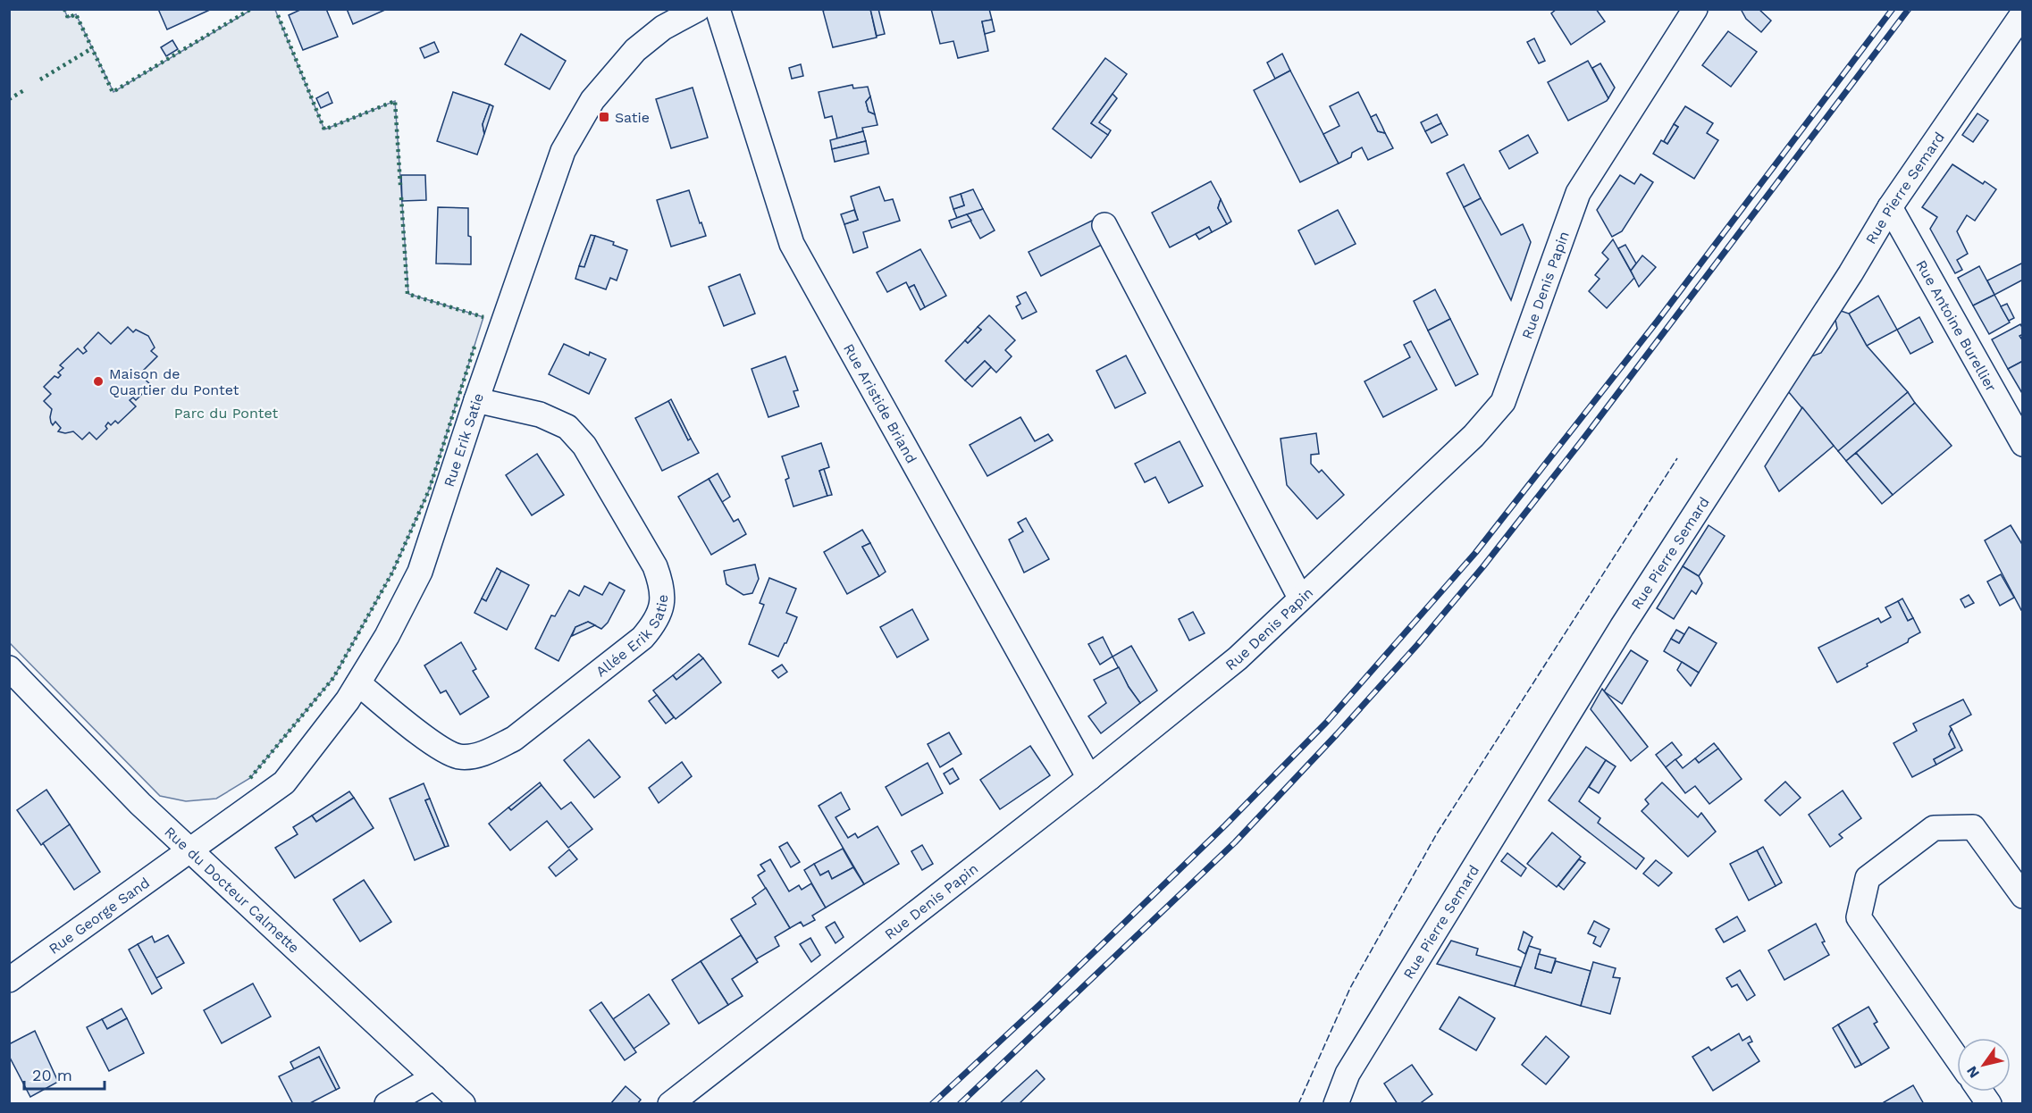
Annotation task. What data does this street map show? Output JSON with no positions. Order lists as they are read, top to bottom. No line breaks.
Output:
{"streets":{"street":["Rue Pierre Semard","Rue Denis Papin","Rue Antoine Burellier","Rue Aristide Briand","Rue Erik Satie","Allée Erik Satie","Rue du Docteur Calmette","Rue George Sand"]},"crossings":[["Rue Pierre Semard","Rue Antoine Burellier"],["Rue Denis Papin","Rue Aristide Briand"],["Rue Erik Satie","Allée Erik Satie"],["Rue Erik Satie","Rue du Docteur Calmette"],["Rue Erik Satie","Rue George Sand"],["Rue du Docteur Calmette","Rue George Sand"]],"parks":["Parc du Pontet"],"places":{"transit":["Satie"],"other":["Maison de Quartier du Pontet"]},"scale_bar":"20 m","north":"bottom left"}
